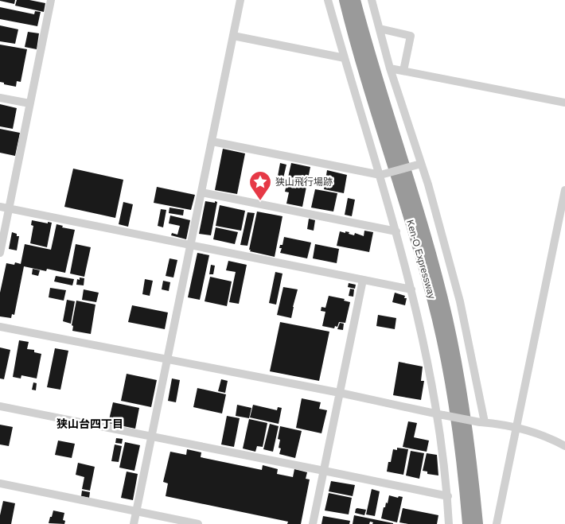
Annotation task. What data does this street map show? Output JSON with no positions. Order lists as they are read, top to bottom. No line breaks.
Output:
{"streets":{"highway":["Ken-O Expressway"]},"districts":["狭山台四丁目"],"places":{"place":["狭山飛行場跡"]}}
